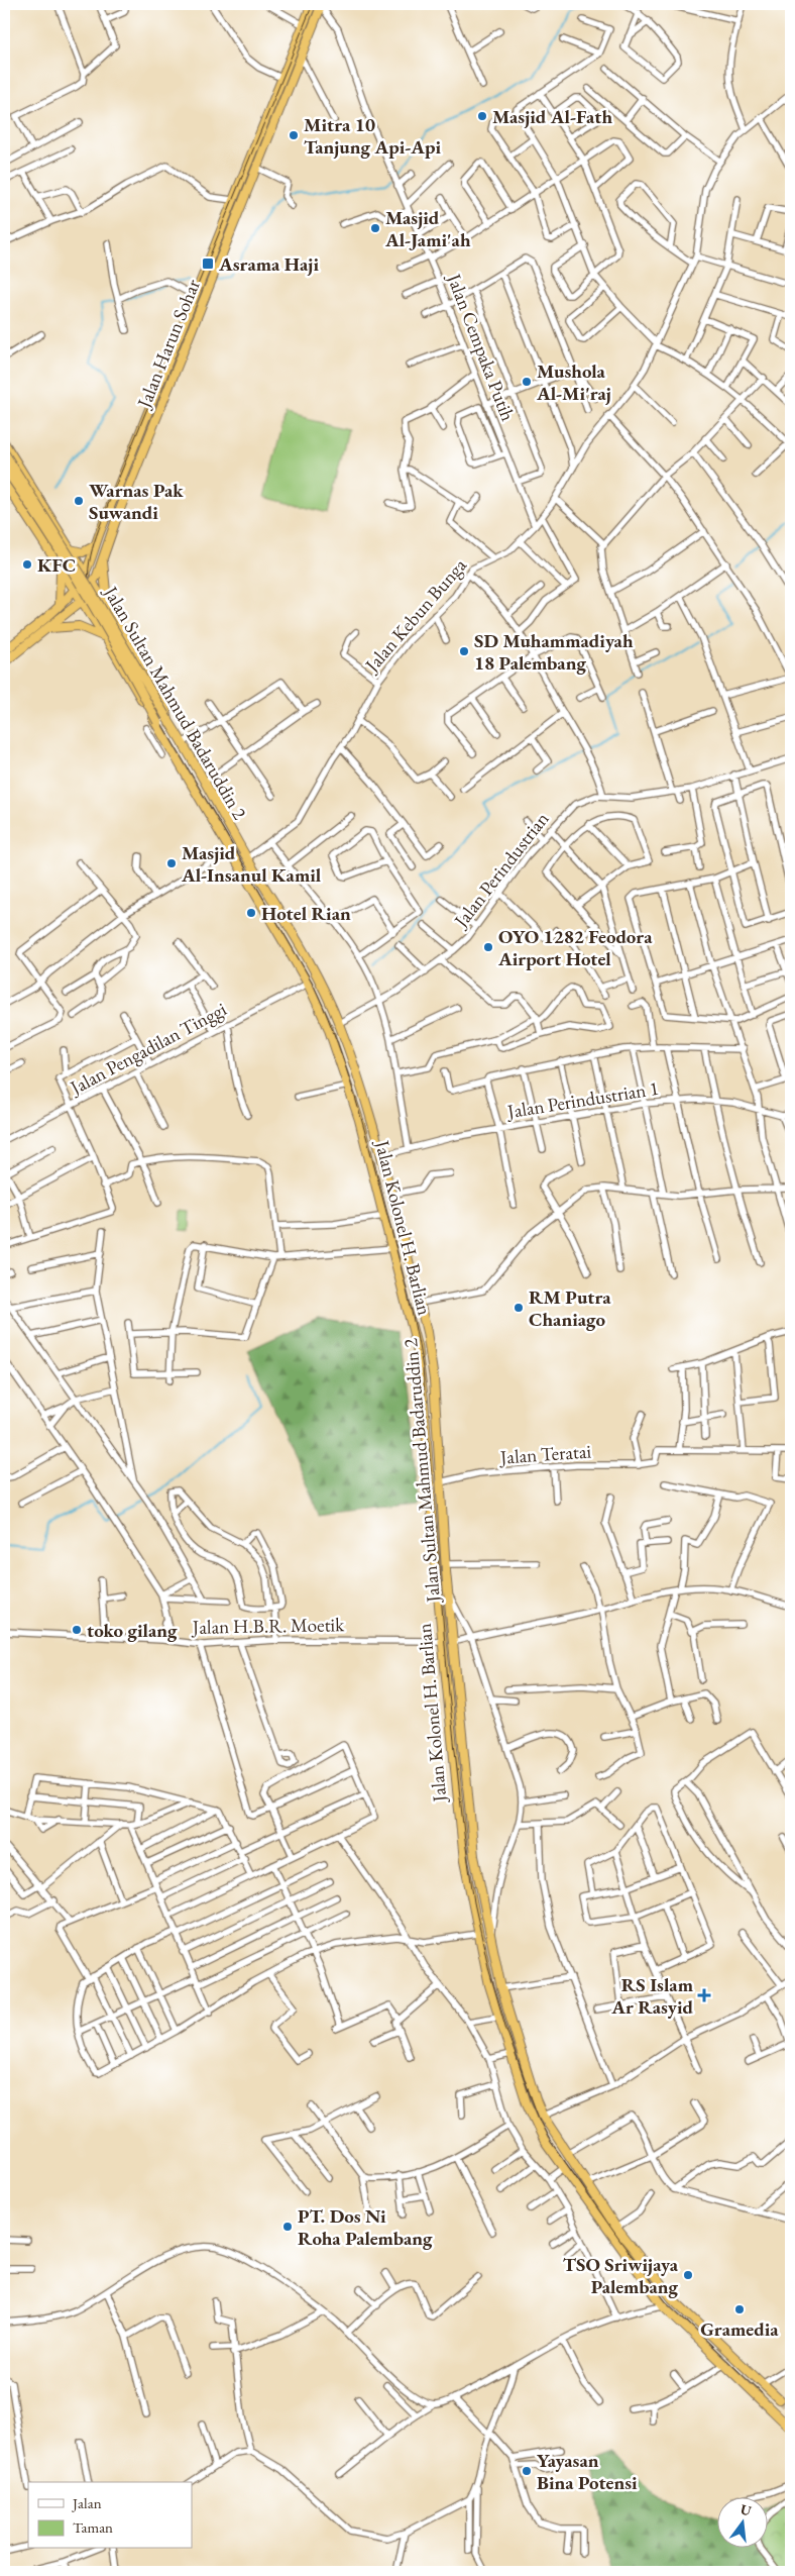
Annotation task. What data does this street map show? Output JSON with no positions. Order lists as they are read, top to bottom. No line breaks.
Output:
{"streets":{"highway":["Jalan Harun Sohar","Jalan Sultan Mahmud Badaruddin 2","Jalan Kolonel H. Barlian"],"street":["Jalan Cempaka Putih","Jalan Kebun Bunga","Jalan Perindustrian","Jalan Pengadilan Tinggi","Jalan Perindustrian 1","Jalan Teratai","Jalan H.B.R. Moetik"]},"crossings":[["Jalan Harun Sohar","Jalan Cempaka Putih"],["Jalan Harun Sohar","Jalan Kolonel H. Barlian"],["Jalan Cempaka Putih","Jalan Kebun Bunga"],["Jalan Kebun Bunga","Jalan Sultan Mahmud Badaruddin 2"],["Jalan Sultan Mahmud Badaruddin 2","Jalan Perindustrian"],["Jalan Sultan Mahmud Badaruddin 2","Jalan Perindustrian 1"],["Jalan Sultan Mahmud Badaruddin 2","Jalan Kolonel H. Barlian"],["Jalan Sultan Mahmud Badaruddin 2","Jalan Teratai"],["Jalan Pengadilan Tinggi","Jalan Kolonel H. Barlian"],["Jalan Kolonel H. Barlian","Jalan H.B.R. Moetik"]],"places":{"other":["Masjid Al-Fath","Mitra 10 Tanjung Api-Api","Masjid Al-Jami'ah","Mushola Al-Mi'raj","Warnas Pak Suwandi","KFC","SD Muhammadiyah 18 Palembang","Masjid Al-Insanul Kamil","Hotel Rian","OYO 1282 Feodora Airport Hotel","RM Putra Chaniago","toko gilang","PT. Dos Ni Roha Palembang","TSO Sriwijaya Palembang","Gramedia","Yayasan Bina Potensi"],"transit":["Asrama Haji"],"health":["RS Islam Ar Rasyid"]},"legend":["Jalan","Taman"],"north":"top"}
